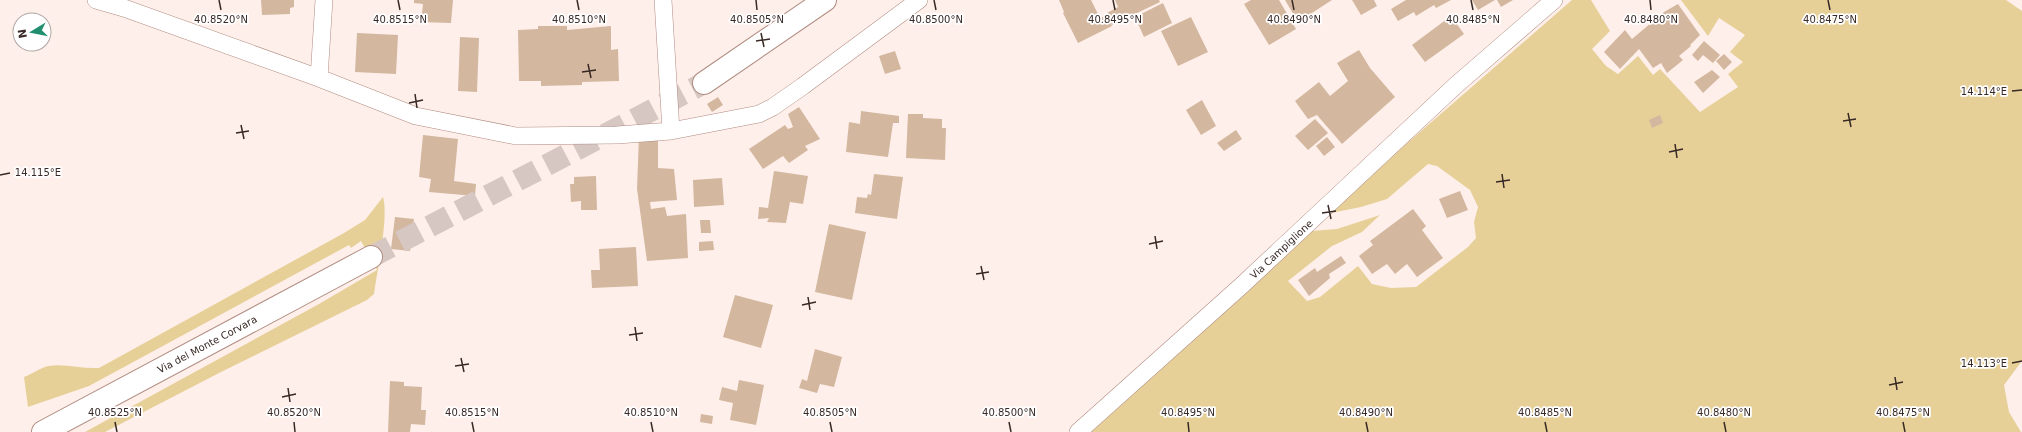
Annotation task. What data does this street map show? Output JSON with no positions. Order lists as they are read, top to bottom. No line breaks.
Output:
{"streets":{"main road":["Via del Monte Corvara"],"street":["Via Campiglione"]},"north":"left","coordinates":["40.8520°N","40.8515°N","40.8510°N","40.8505°N","40.8500°N","40.8480°N","40.8475°N","40.8495°N","40.8490°N","40.8485°N","14.114°E","14.115°E","14.113°E","40.8525°N"]}
